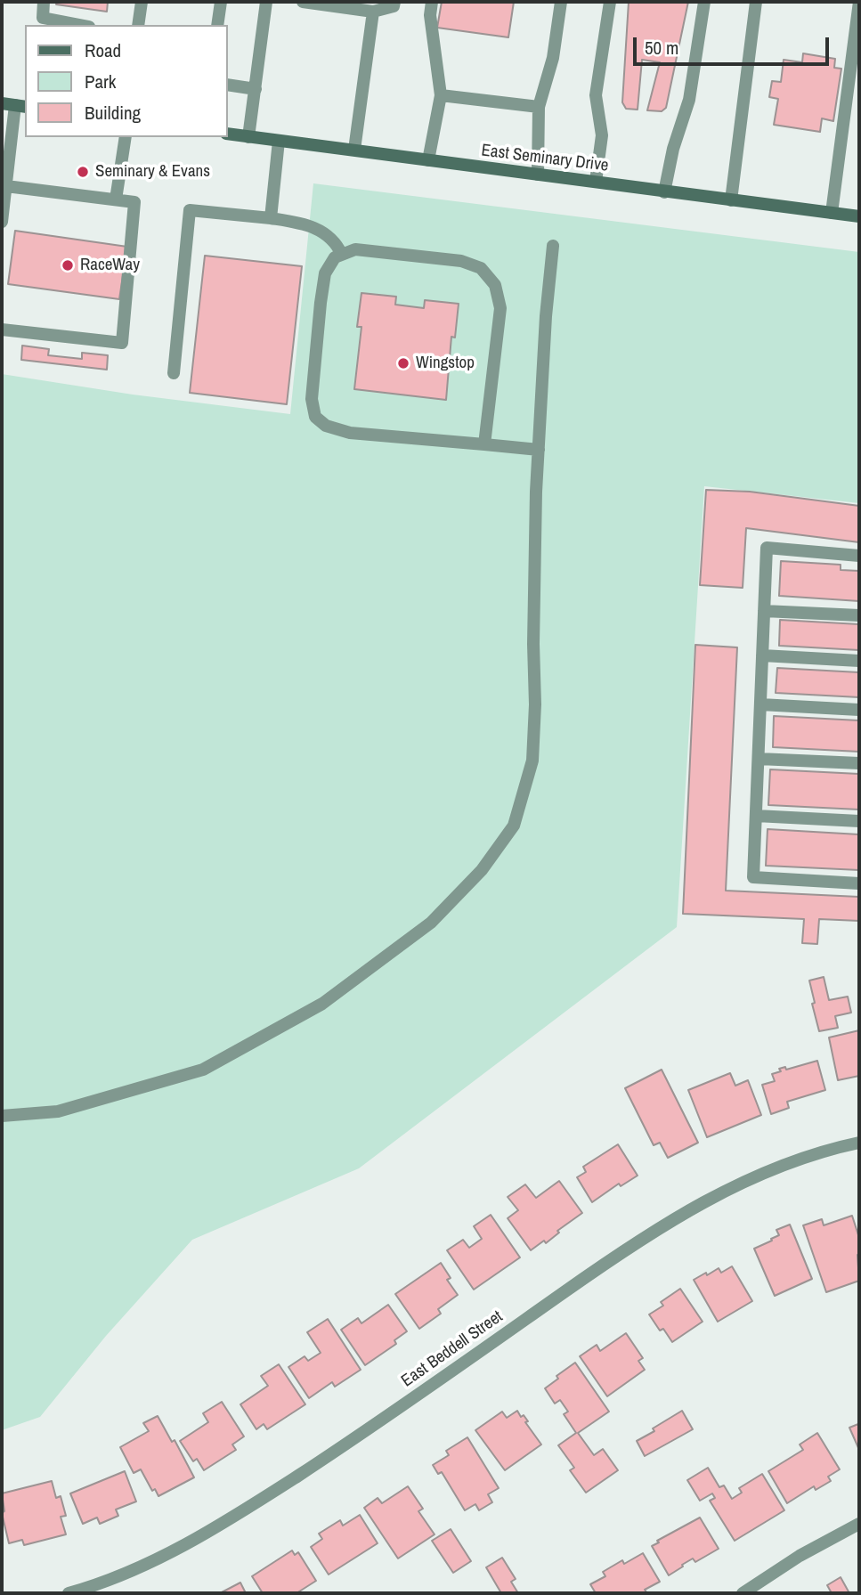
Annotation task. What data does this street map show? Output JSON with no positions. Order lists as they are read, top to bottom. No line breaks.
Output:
{"streets":{"main road":["East Seminary Drive"],"street":["East Beddell Street"]},"places":["Seminary & Evans","RaceWay","Wingstop"],"legend":["Road","Park","Building"],"scale_bar":"50 m"}
